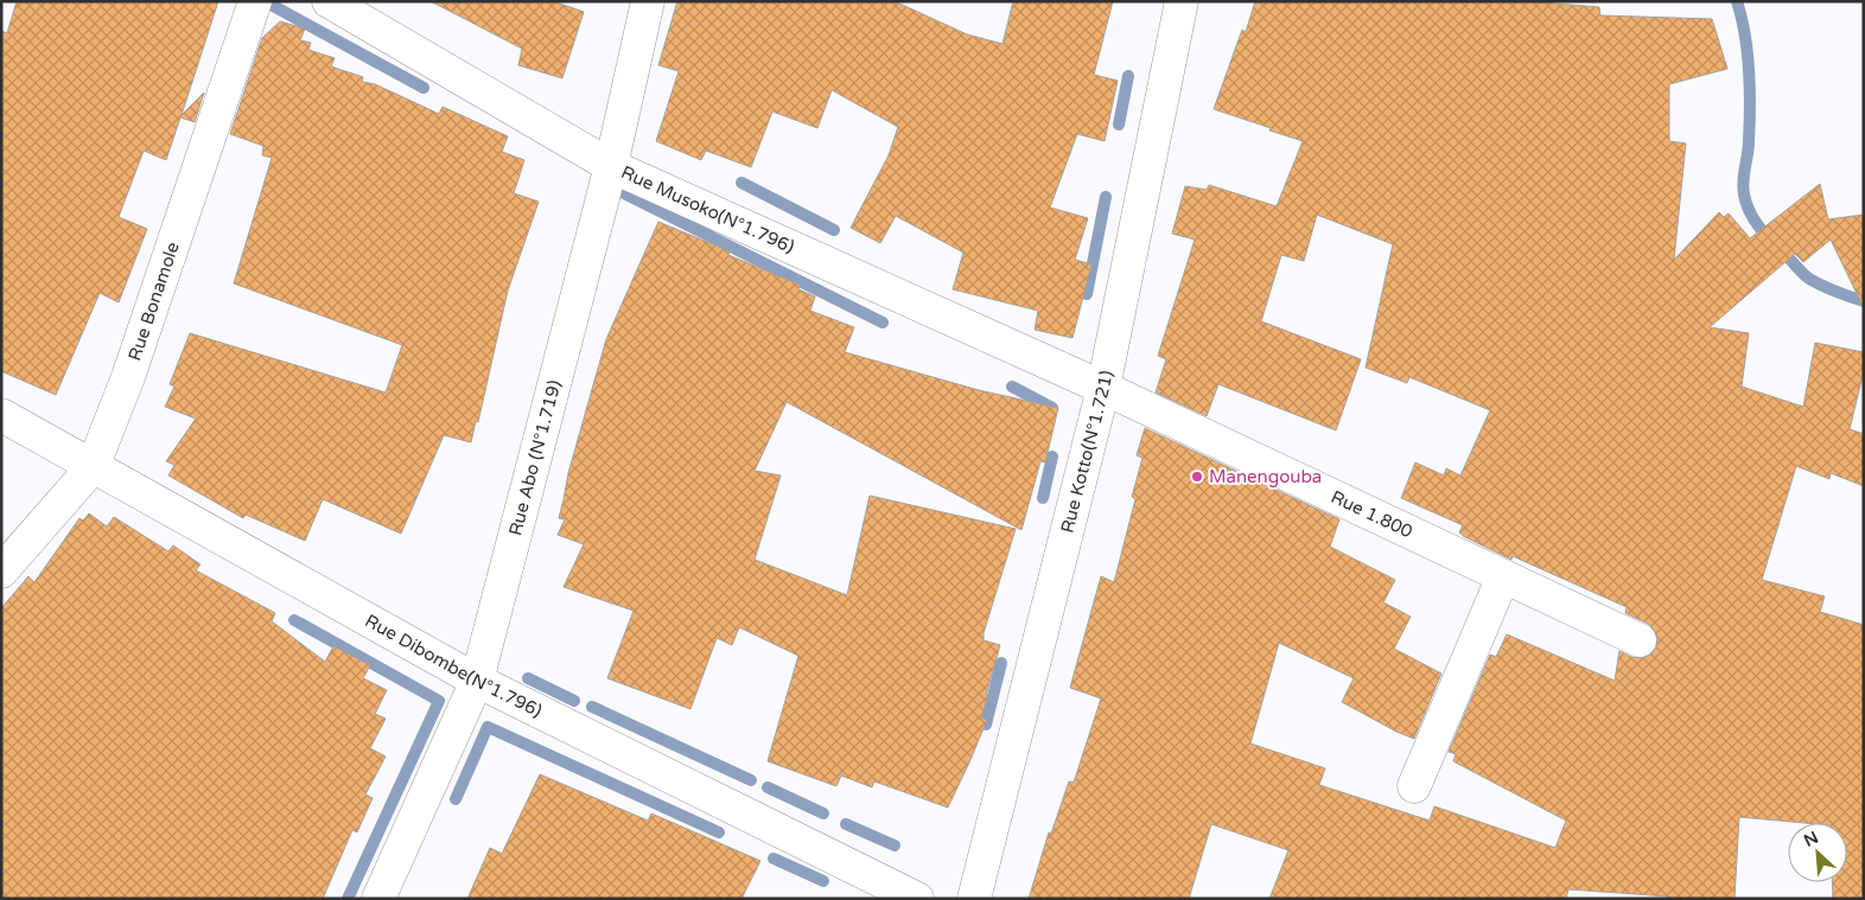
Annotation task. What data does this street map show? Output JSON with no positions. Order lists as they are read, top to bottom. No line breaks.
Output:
{"streets":{"street":["Rue Musoko(N°1.796)","Rue Bonamole","Rue Kotto(N°1.721)","Rue Abo (N°1.719)","Rue 1.800","Rue Dibombe(N°1.796)"]},"crossings":[["Rue Musoko(N°1.796)","Rue Kotto(N°1.721)"],["Rue Musoko(N°1.796)","Rue Abo (N°1.719)"],["Rue Musoko(N°1.796)","Rue 1.800"],["Rue Bonamole","Rue Dibombe(N°1.796)"],["Rue Kotto(N°1.721)","Rue 1.800"],["Rue Abo (N°1.719)","Rue Dibombe(N°1.796)"]],"places":["Manengouba"],"north":"top left"}
